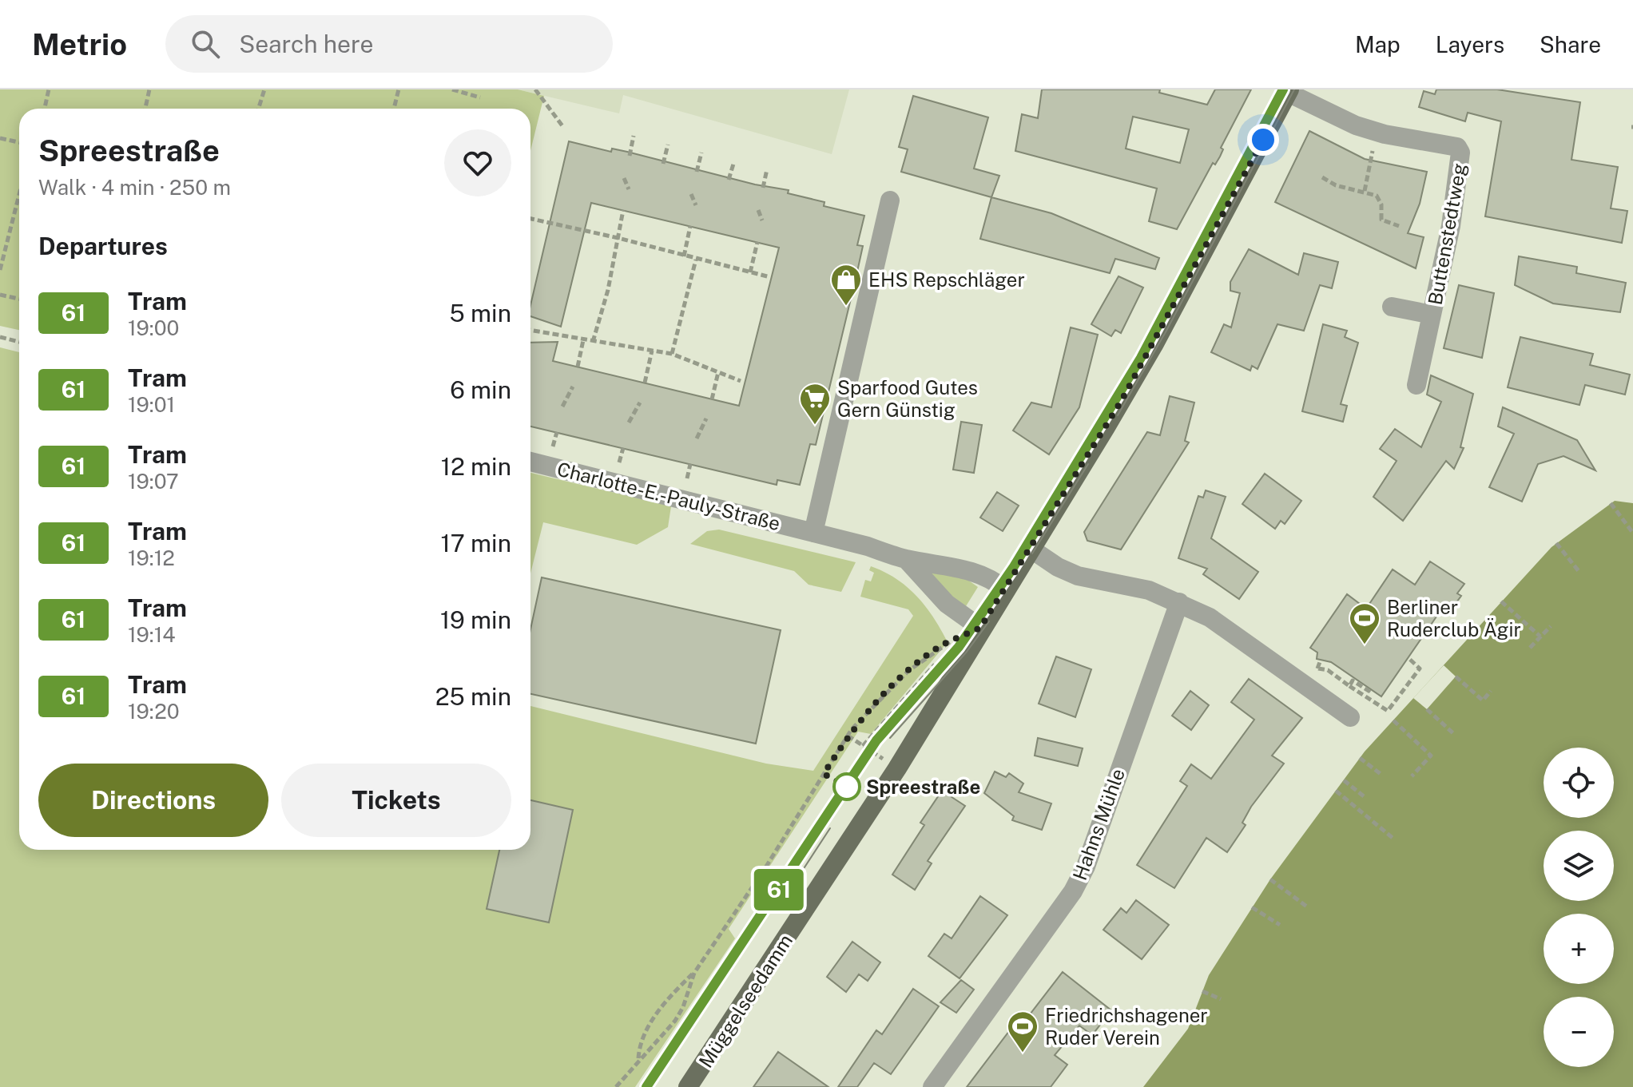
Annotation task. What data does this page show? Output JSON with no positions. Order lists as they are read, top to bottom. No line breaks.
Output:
{"streets":{"main road":["Müggelseedamm"],"street":["Buttenstedtweg","Charlotte-E.-Pauly-Straße","Hahns Mühle"]},"crossings":[["Buttenstedtweg","Müggelseedamm"],["Charlotte-E.-Pauly-Straße","Müggelseedamm"]],"places":{"shop":["EHS Repschläger"],"supermarket":["Sparfood Gutes Gern Günstig"],"sports":["Berliner Ruderclub Ägir","Friedrichshagener Ruder Verein"],"other":["Spreestraße"]},"lines":["tram line 61"],"page":{"header":"Metrio","search":"Search here","nav":["Map","Layers","Share"],"on_map":"61","heading":[["Spreestraße","Walk · 4 min · 250 m"],"Departures"],"list":[{"mark":"61","name":"Tram","note":"19:00","value":"5 min"},{"mark":"61","name":"Tram","note":"19:01","value":"6 min"},{"mark":"61","name":"Tram","note":"19:07","value":"12 min"},{"mark":"61","name":"Tram","note":"19:12","value":"17 min"},{"mark":"61","name":"Tram","note":"19:14","value":"19 min"},{"mark":"61","name":"Tram","note":"19:20","value":"25 min"}],"map_buttons":["+","−"],"buttons":["Directions","Tickets"]}}
